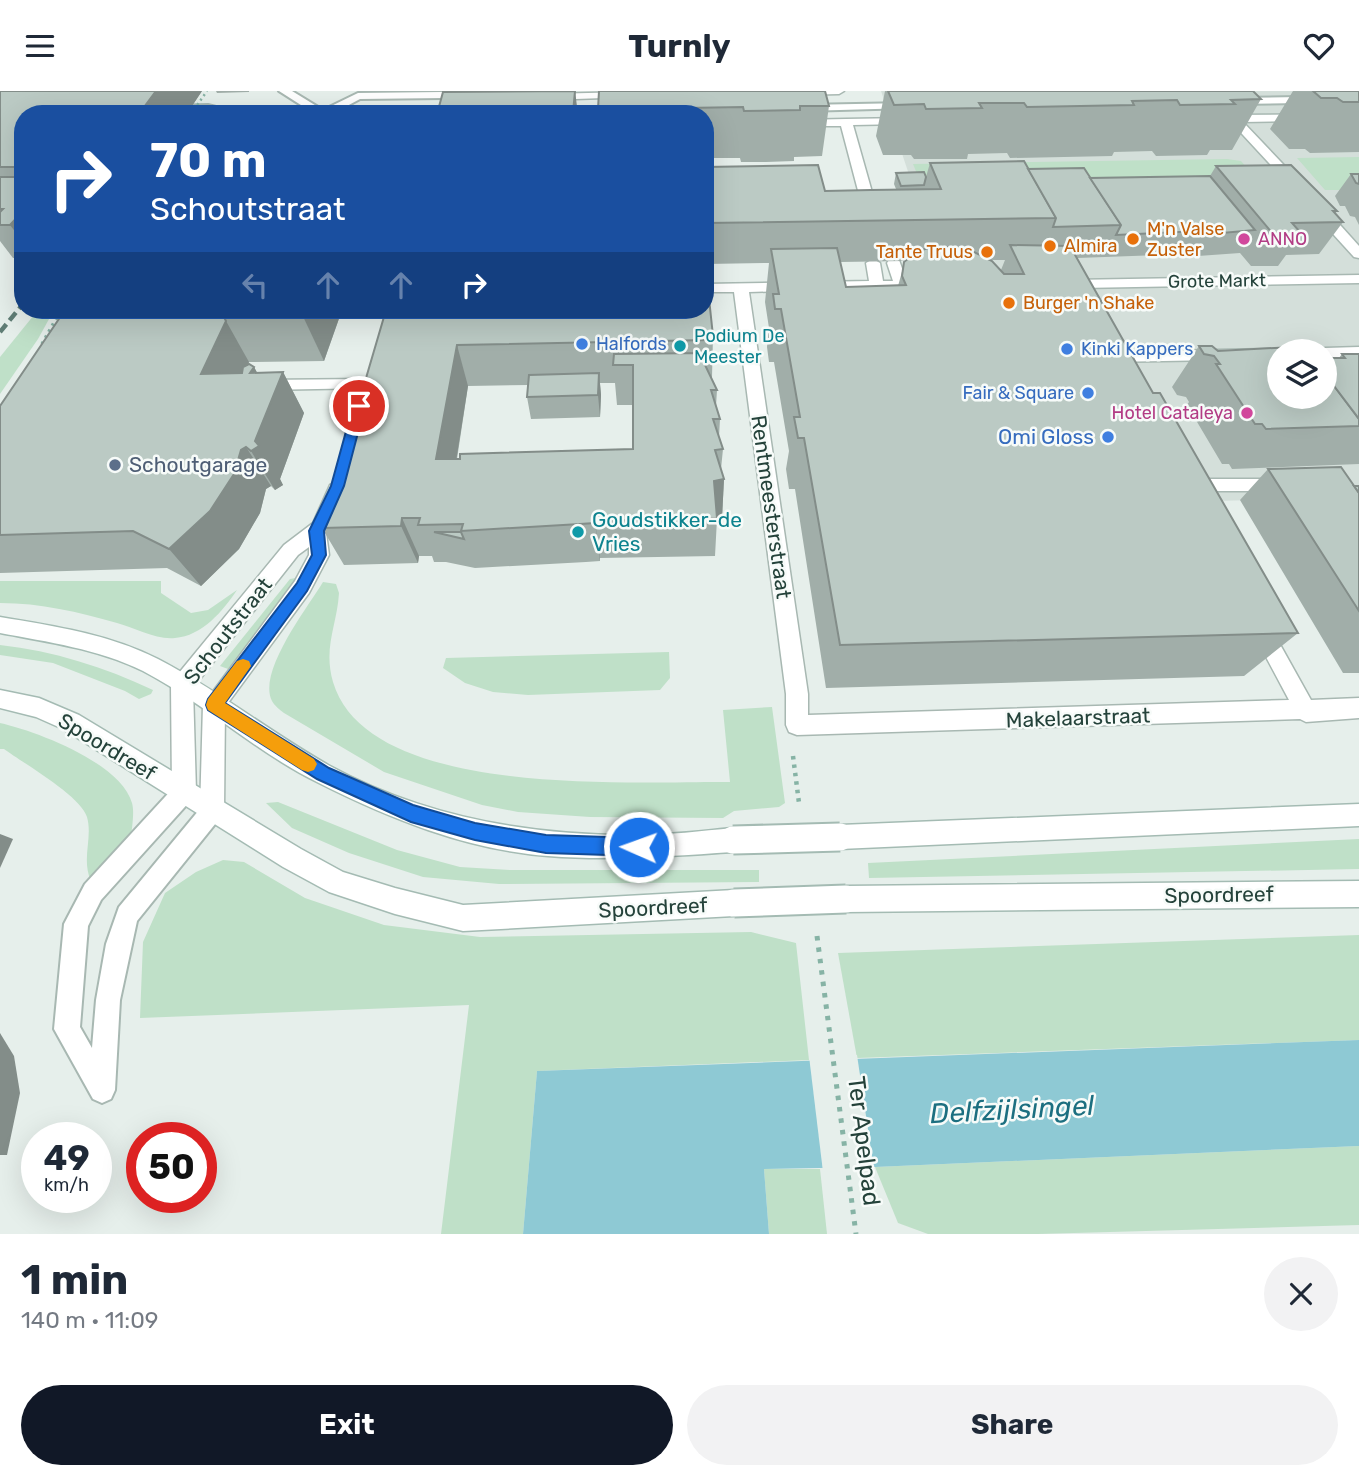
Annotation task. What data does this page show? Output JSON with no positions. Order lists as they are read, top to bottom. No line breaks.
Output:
{"streets":{"street":["Grote Markt","Rentmeesterstraat","Schoutstraat","Makelaarstraat","Spoordreef"],"path":["Ter Apelpad"]},"crossings":[["Rentmeesterstraat","Makelaarstraat"],["Schoutstraat","Spoordreef"]],"water":["Delfzijlsingel"],"places":["M'n Valse Zuster","ANNO","Almira","Tante Truus","Burger 'n Shake","Halfords","Podium De Meester","Kinki Kappers","Fair & Square","Hotel Cataleya","Omi Gloss","Schoutgarage","Goudstikker-de Vries"],"page":{"header":"Turnly","turn":["70 m","Schoutstraat"],"speed":"49 km/h","limit":"50","heading":["1 min","140 m · 11:09"],"buttons":["Exit","Share"]}}
